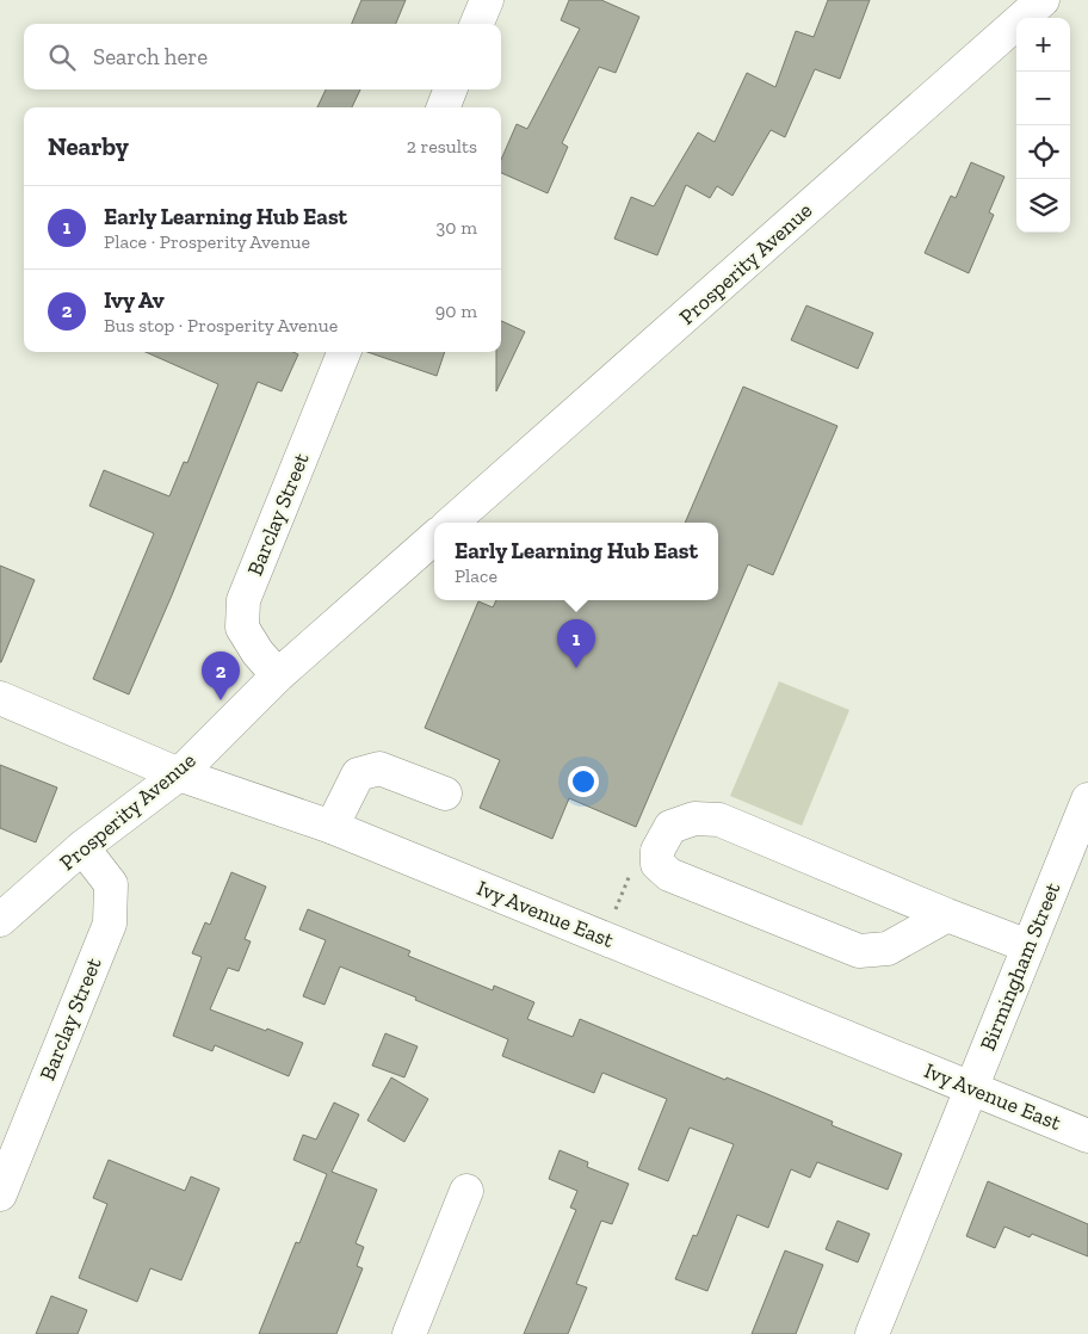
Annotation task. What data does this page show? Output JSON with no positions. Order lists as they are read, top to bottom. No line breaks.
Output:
{"streets":{"street":["Prosperity Avenue","Barclay Street","Ivy Avenue East","Birmingham Street"]},"crossings":[["Prosperity Avenue","Barclay Street"],["Prosperity Avenue","Ivy Avenue East"],["Ivy Avenue East","Birmingham Street"]],"page":{"map_buttons":["+","−"],"search":"Search here","heading":["Nearby","2 results"],"list":[{"mark":"1","name":"Early Learning Hub East","note":"Place · Prosperity Avenue","value":"30 m"},{"mark":"2","name":"Ivy Av","note":"Bus stop · Prosperity Avenue","value":"90 m"}],"popup":["Early Learning Hub East","Place"],"pins":["1","2"]}}
